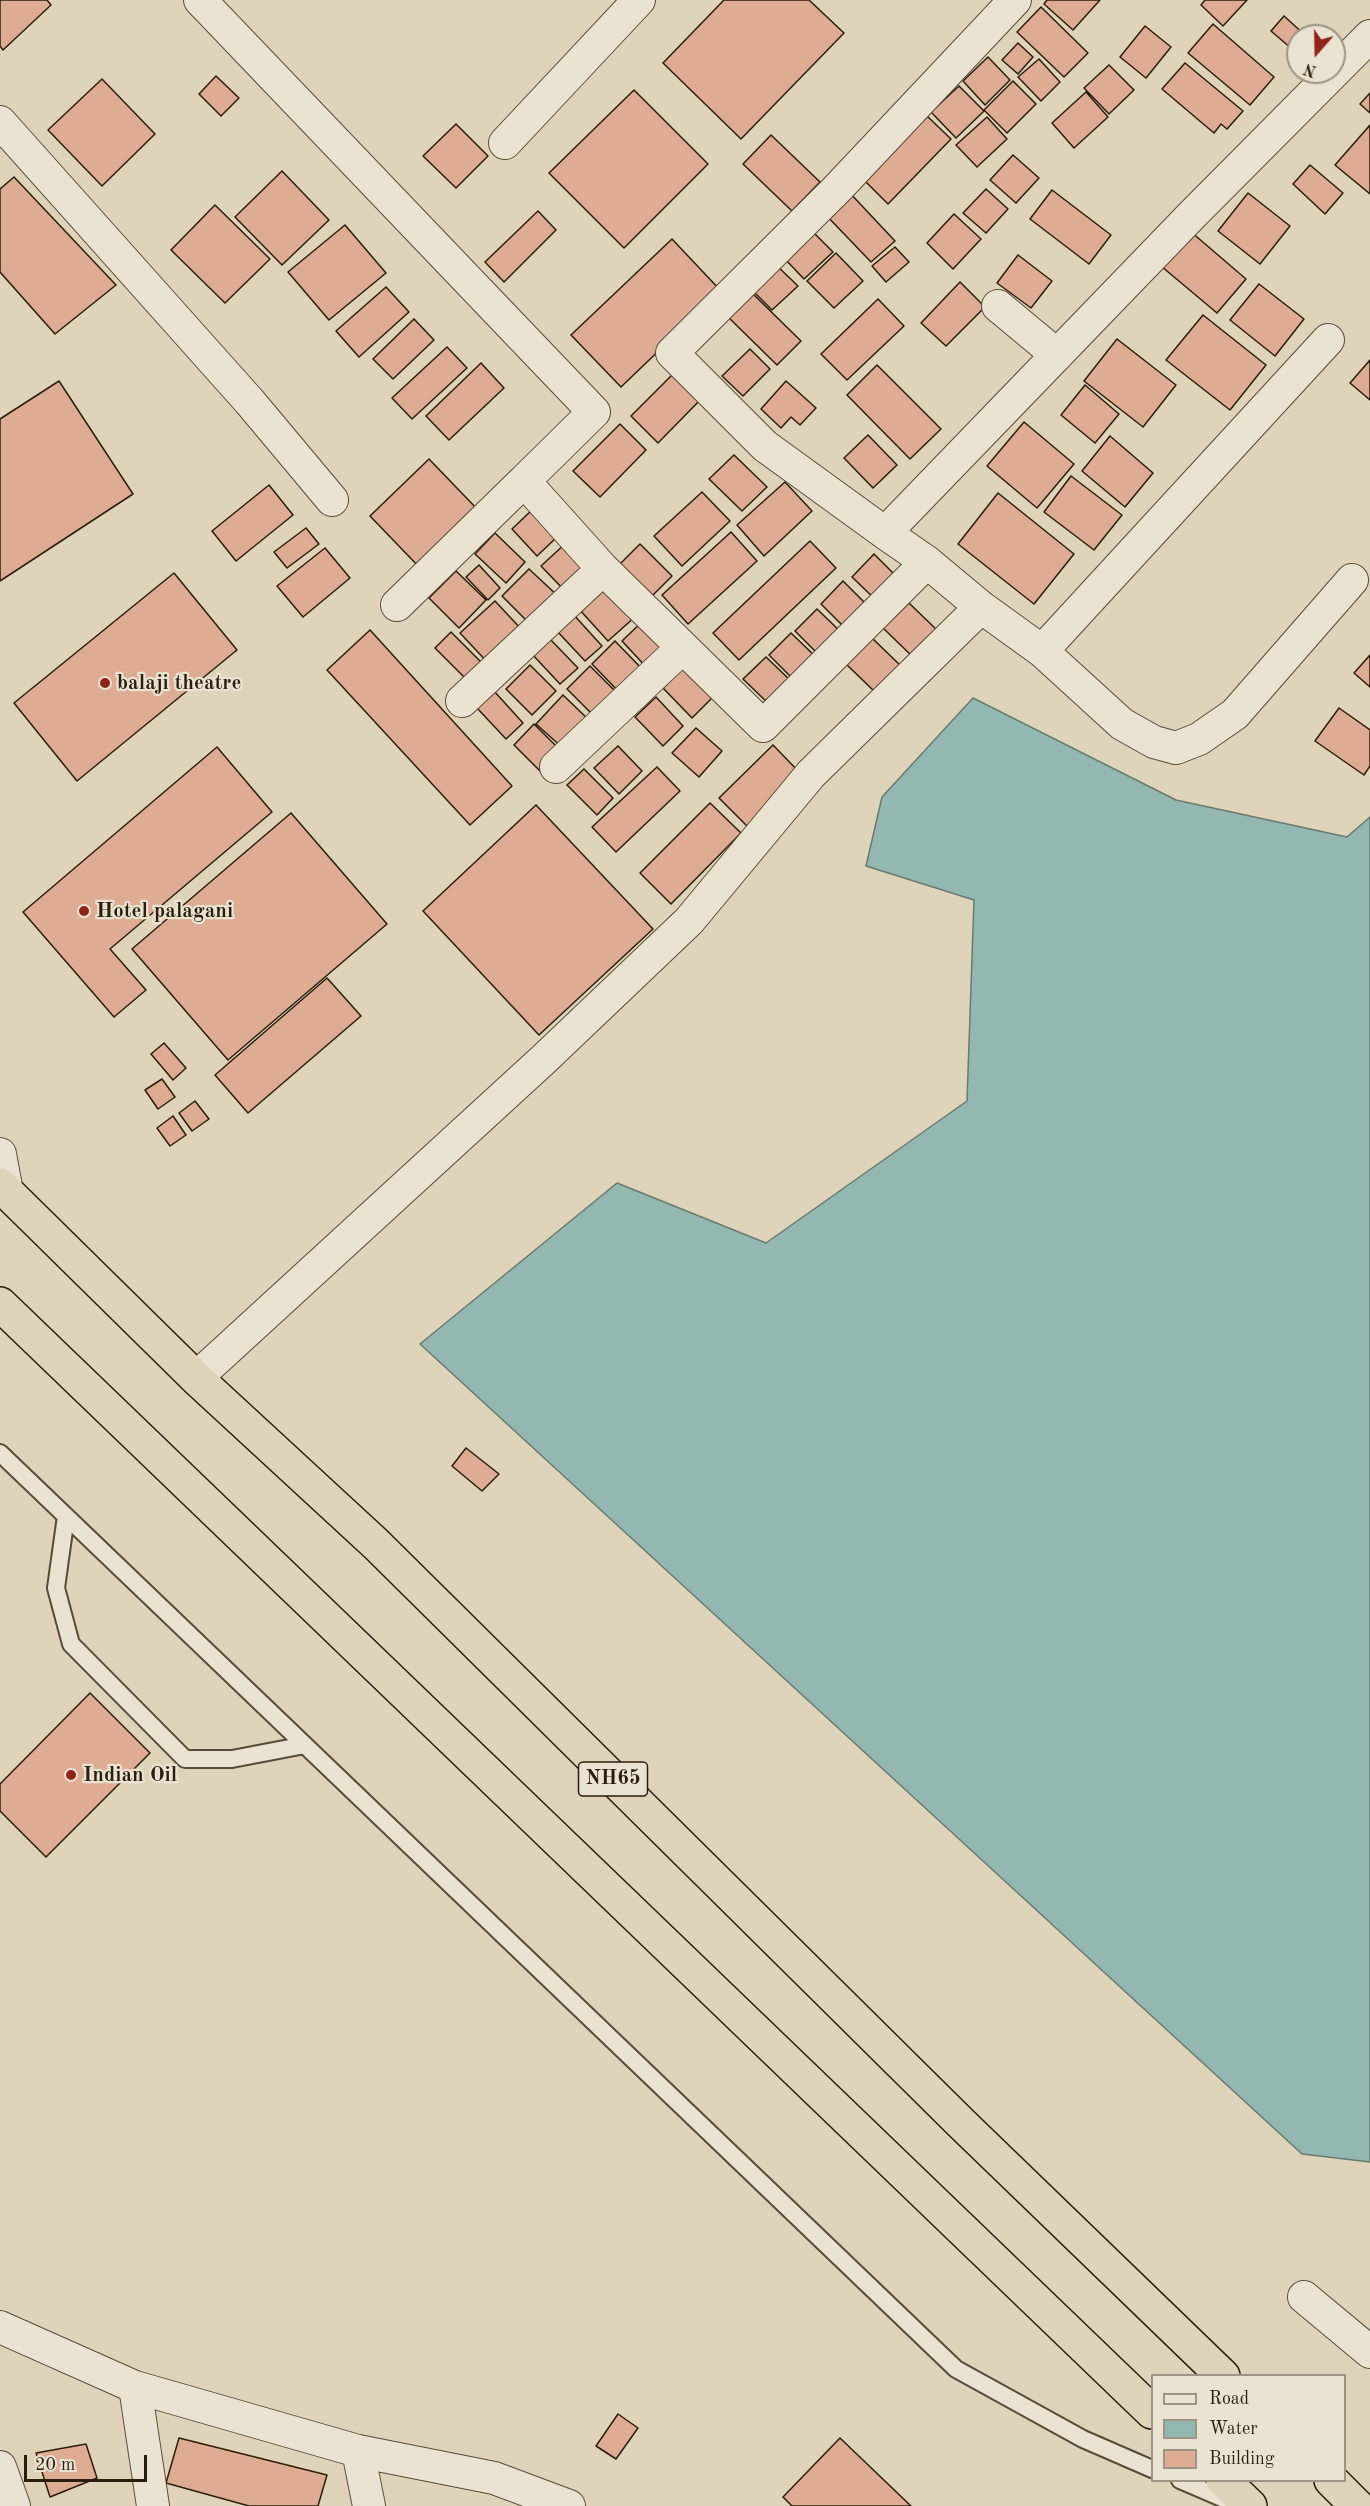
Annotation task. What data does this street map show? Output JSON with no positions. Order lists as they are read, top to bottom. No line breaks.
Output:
{"streets":{"highway":["NH65"]},"places":["balaji theatre","Hotel palagani","Indian Oil"],"legend":["Road","Water","Building"],"scale_bar":"20 m","north":"bottom"}
